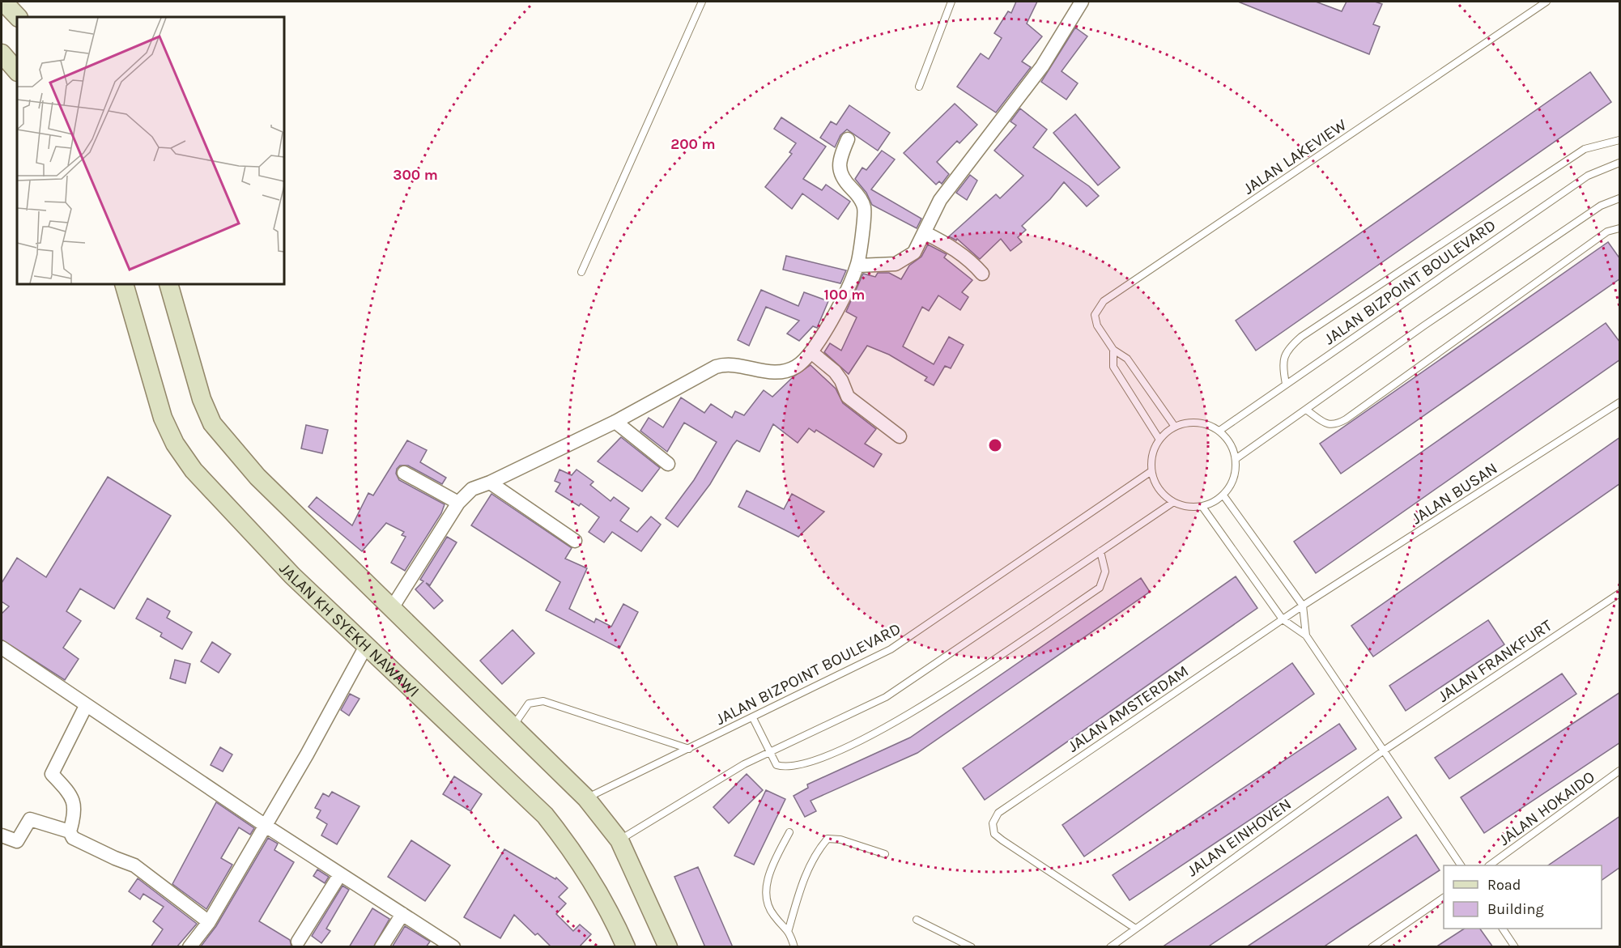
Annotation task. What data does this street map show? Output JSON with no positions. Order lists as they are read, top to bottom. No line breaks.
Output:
{"streets":{"main road":["JALAN KH SYEKH NAWAWI"],"lane":["JALAN LAKEVIEW","JALAN BIZPOINT BOULEVARD","JALAN BUSAN","JALAN FRANKFURT","JALAN AMSTERDAM","JALAN HOKAIDO","JALAN EINHOVEN"]},"crossings":[["JALAN BUSAN","JALAN AMSTERDAM"],["JALAN FRANKFURT","JALAN EINHOVEN"],["JALAN AMSTERDAM","JALAN EINHOVEN"]],"legend":["Road","Building"],"rings":["200 m","300 m","100 m"]}
